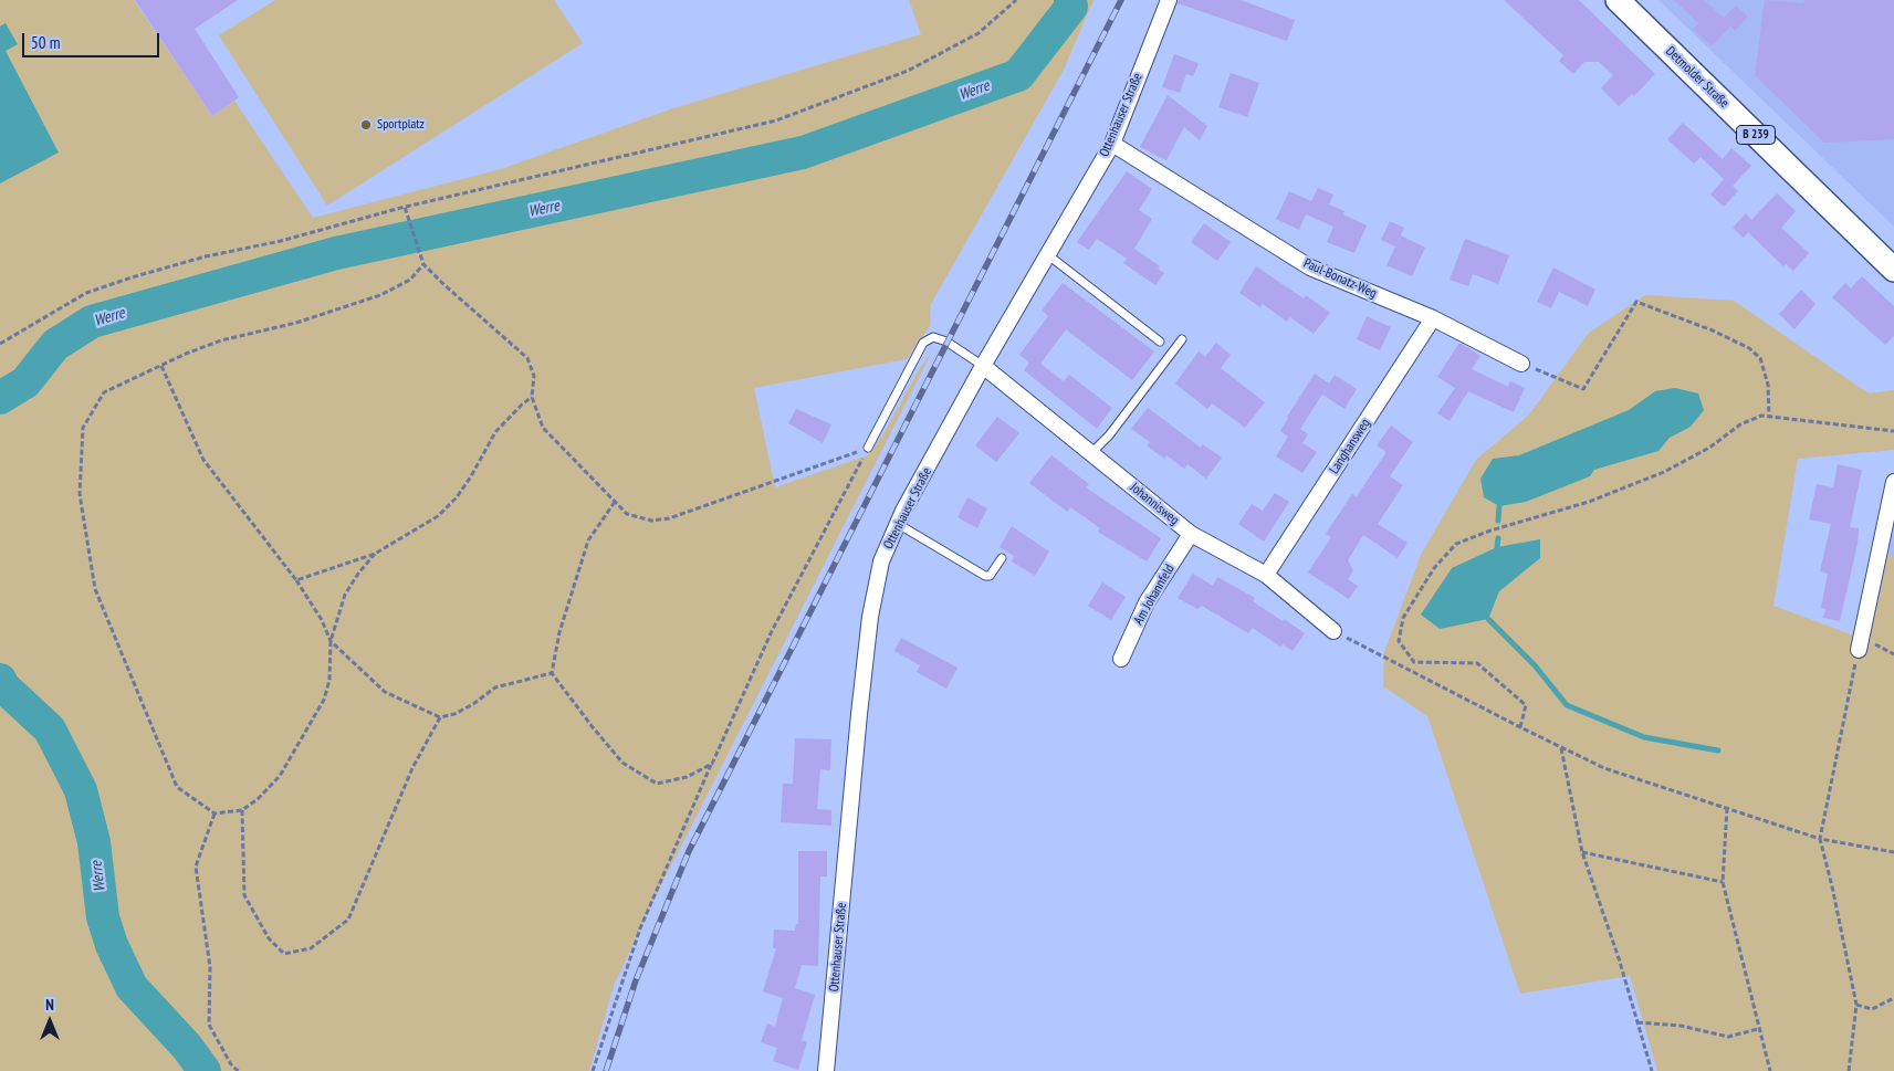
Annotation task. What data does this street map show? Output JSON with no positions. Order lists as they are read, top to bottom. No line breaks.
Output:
{"streets":{"main road":["Detmolder Straße","B 239"],"street":["Ottenhauser Straße","Paul-Bonatz-Weg","Langhansweg","Johannisweg","Am Johannfeld"]},"crossings":[["Ottenhauser Straße","Paul-Bonatz-Weg"],["Ottenhauser Straße","Johannisweg"],["Paul-Bonatz-Weg","Langhansweg"],["Langhansweg","Johannisweg"],["Johannisweg","Am Johannfeld"]],"water":["Werre"],"places":["Sportplatz"],"scale_bar":"50 m","north":"top"}
